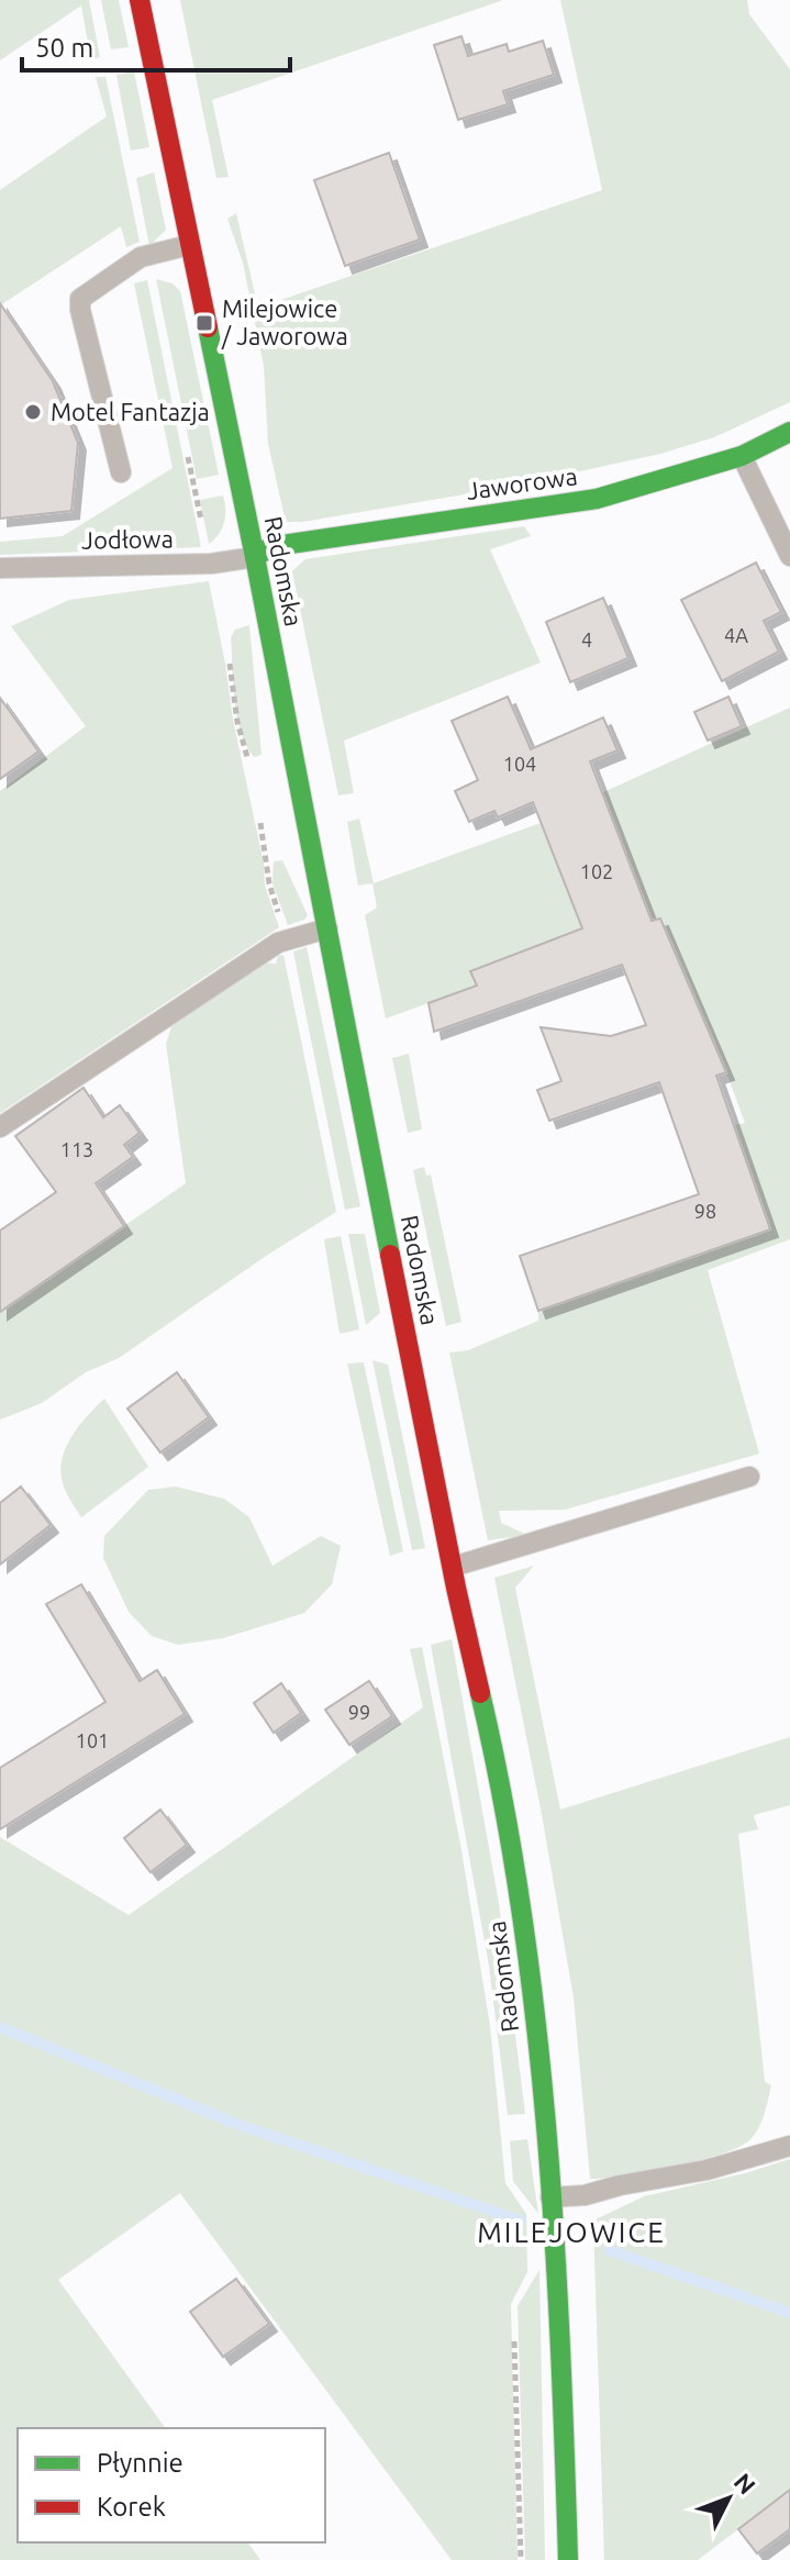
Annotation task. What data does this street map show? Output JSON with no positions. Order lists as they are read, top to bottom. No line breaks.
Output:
{"streets":{"main road":["Jaworowa","Radomska"],"lane":["Jodłowa"]},"crossings":[["Jaworowa","Jodłowa"],["Jaworowa","Radomska"],["Jodłowa","Radomska"]],"districts":["MILEJOWICE"],"places":{"transit":["Milejowice / Jaworowa"],"other":["Motel Fantazja"]},"house_numbers":["4A","4","104","102","113","98","99","101"],"legend":["Płynnie","Korek"],"scale_bar":"50 m","north":"top right"}
